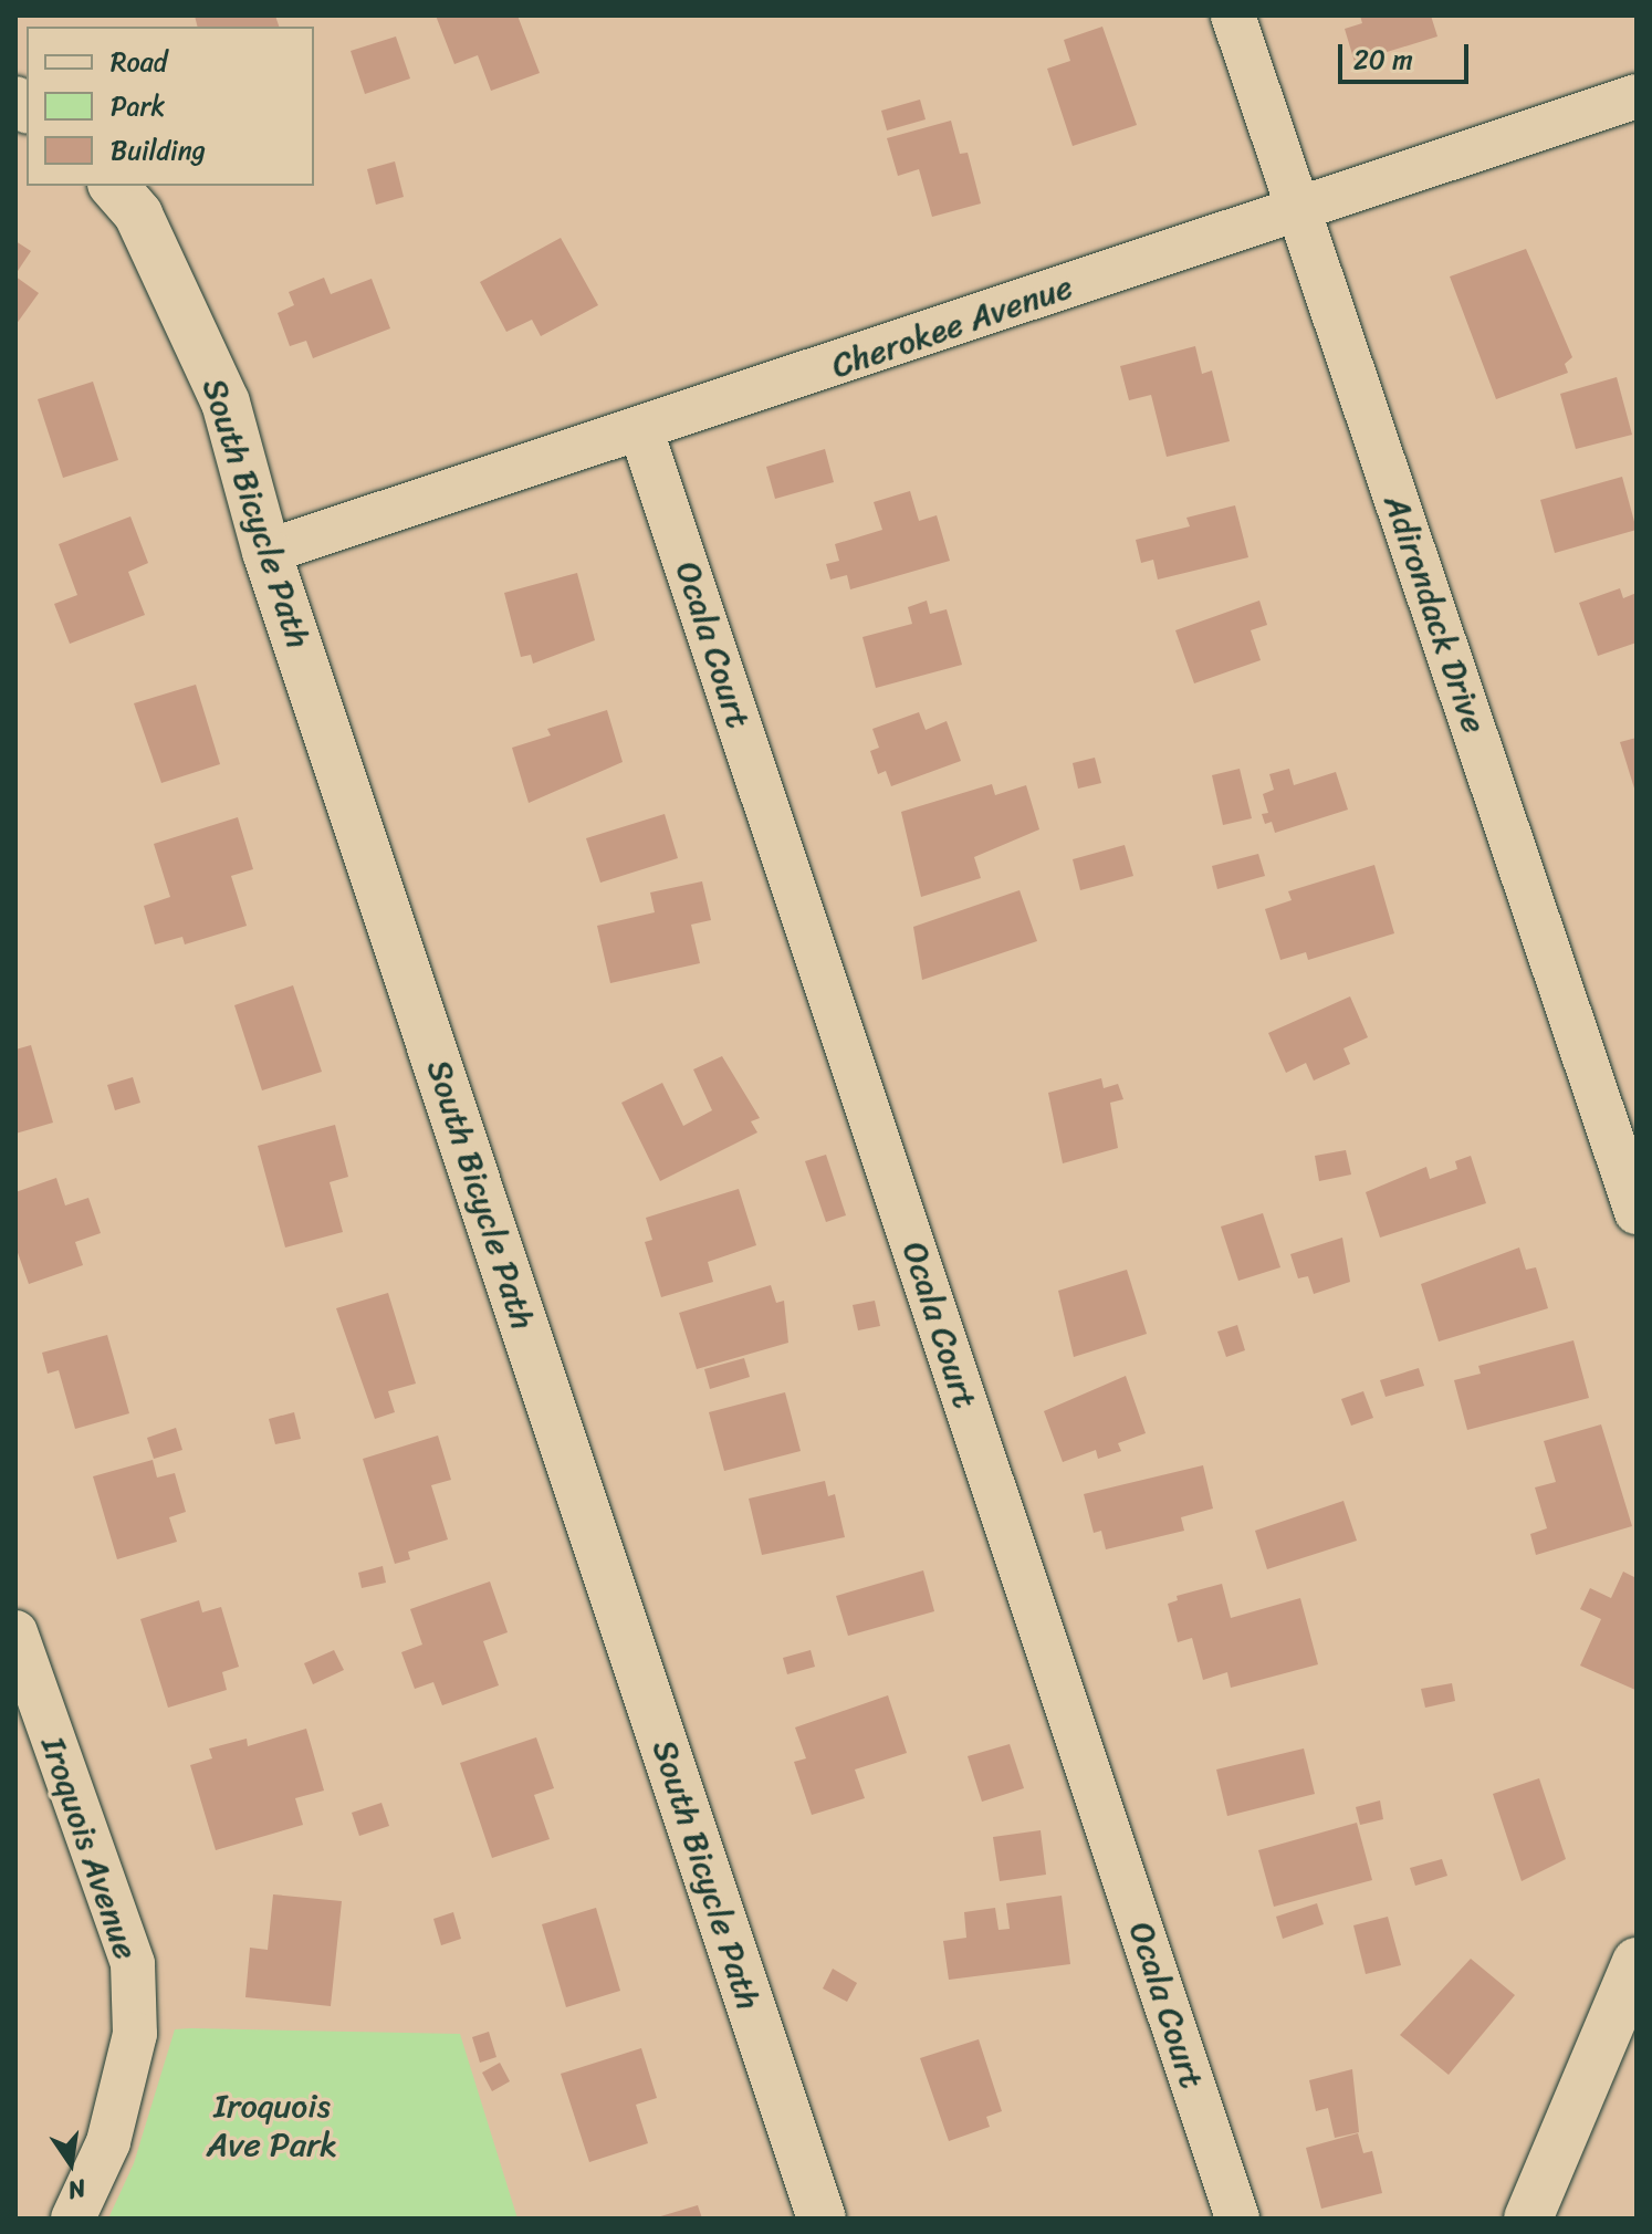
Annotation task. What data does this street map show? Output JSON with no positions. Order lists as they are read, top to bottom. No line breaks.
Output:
{"streets":{"street":["Cherokee Avenue","South Bicycle Path","Adirondack Drive","Ocala Court","Iroquois Avenue"]},"crossings":[["Cherokee Avenue","South Bicycle Path"],["Cherokee Avenue","Adirondack Drive"],["Cherokee Avenue","Ocala Court"]],"parks":["Iroquois Ave Park"],"legend":["Road","Park","Building"],"scale_bar":"20 m","north":"bottom"}
